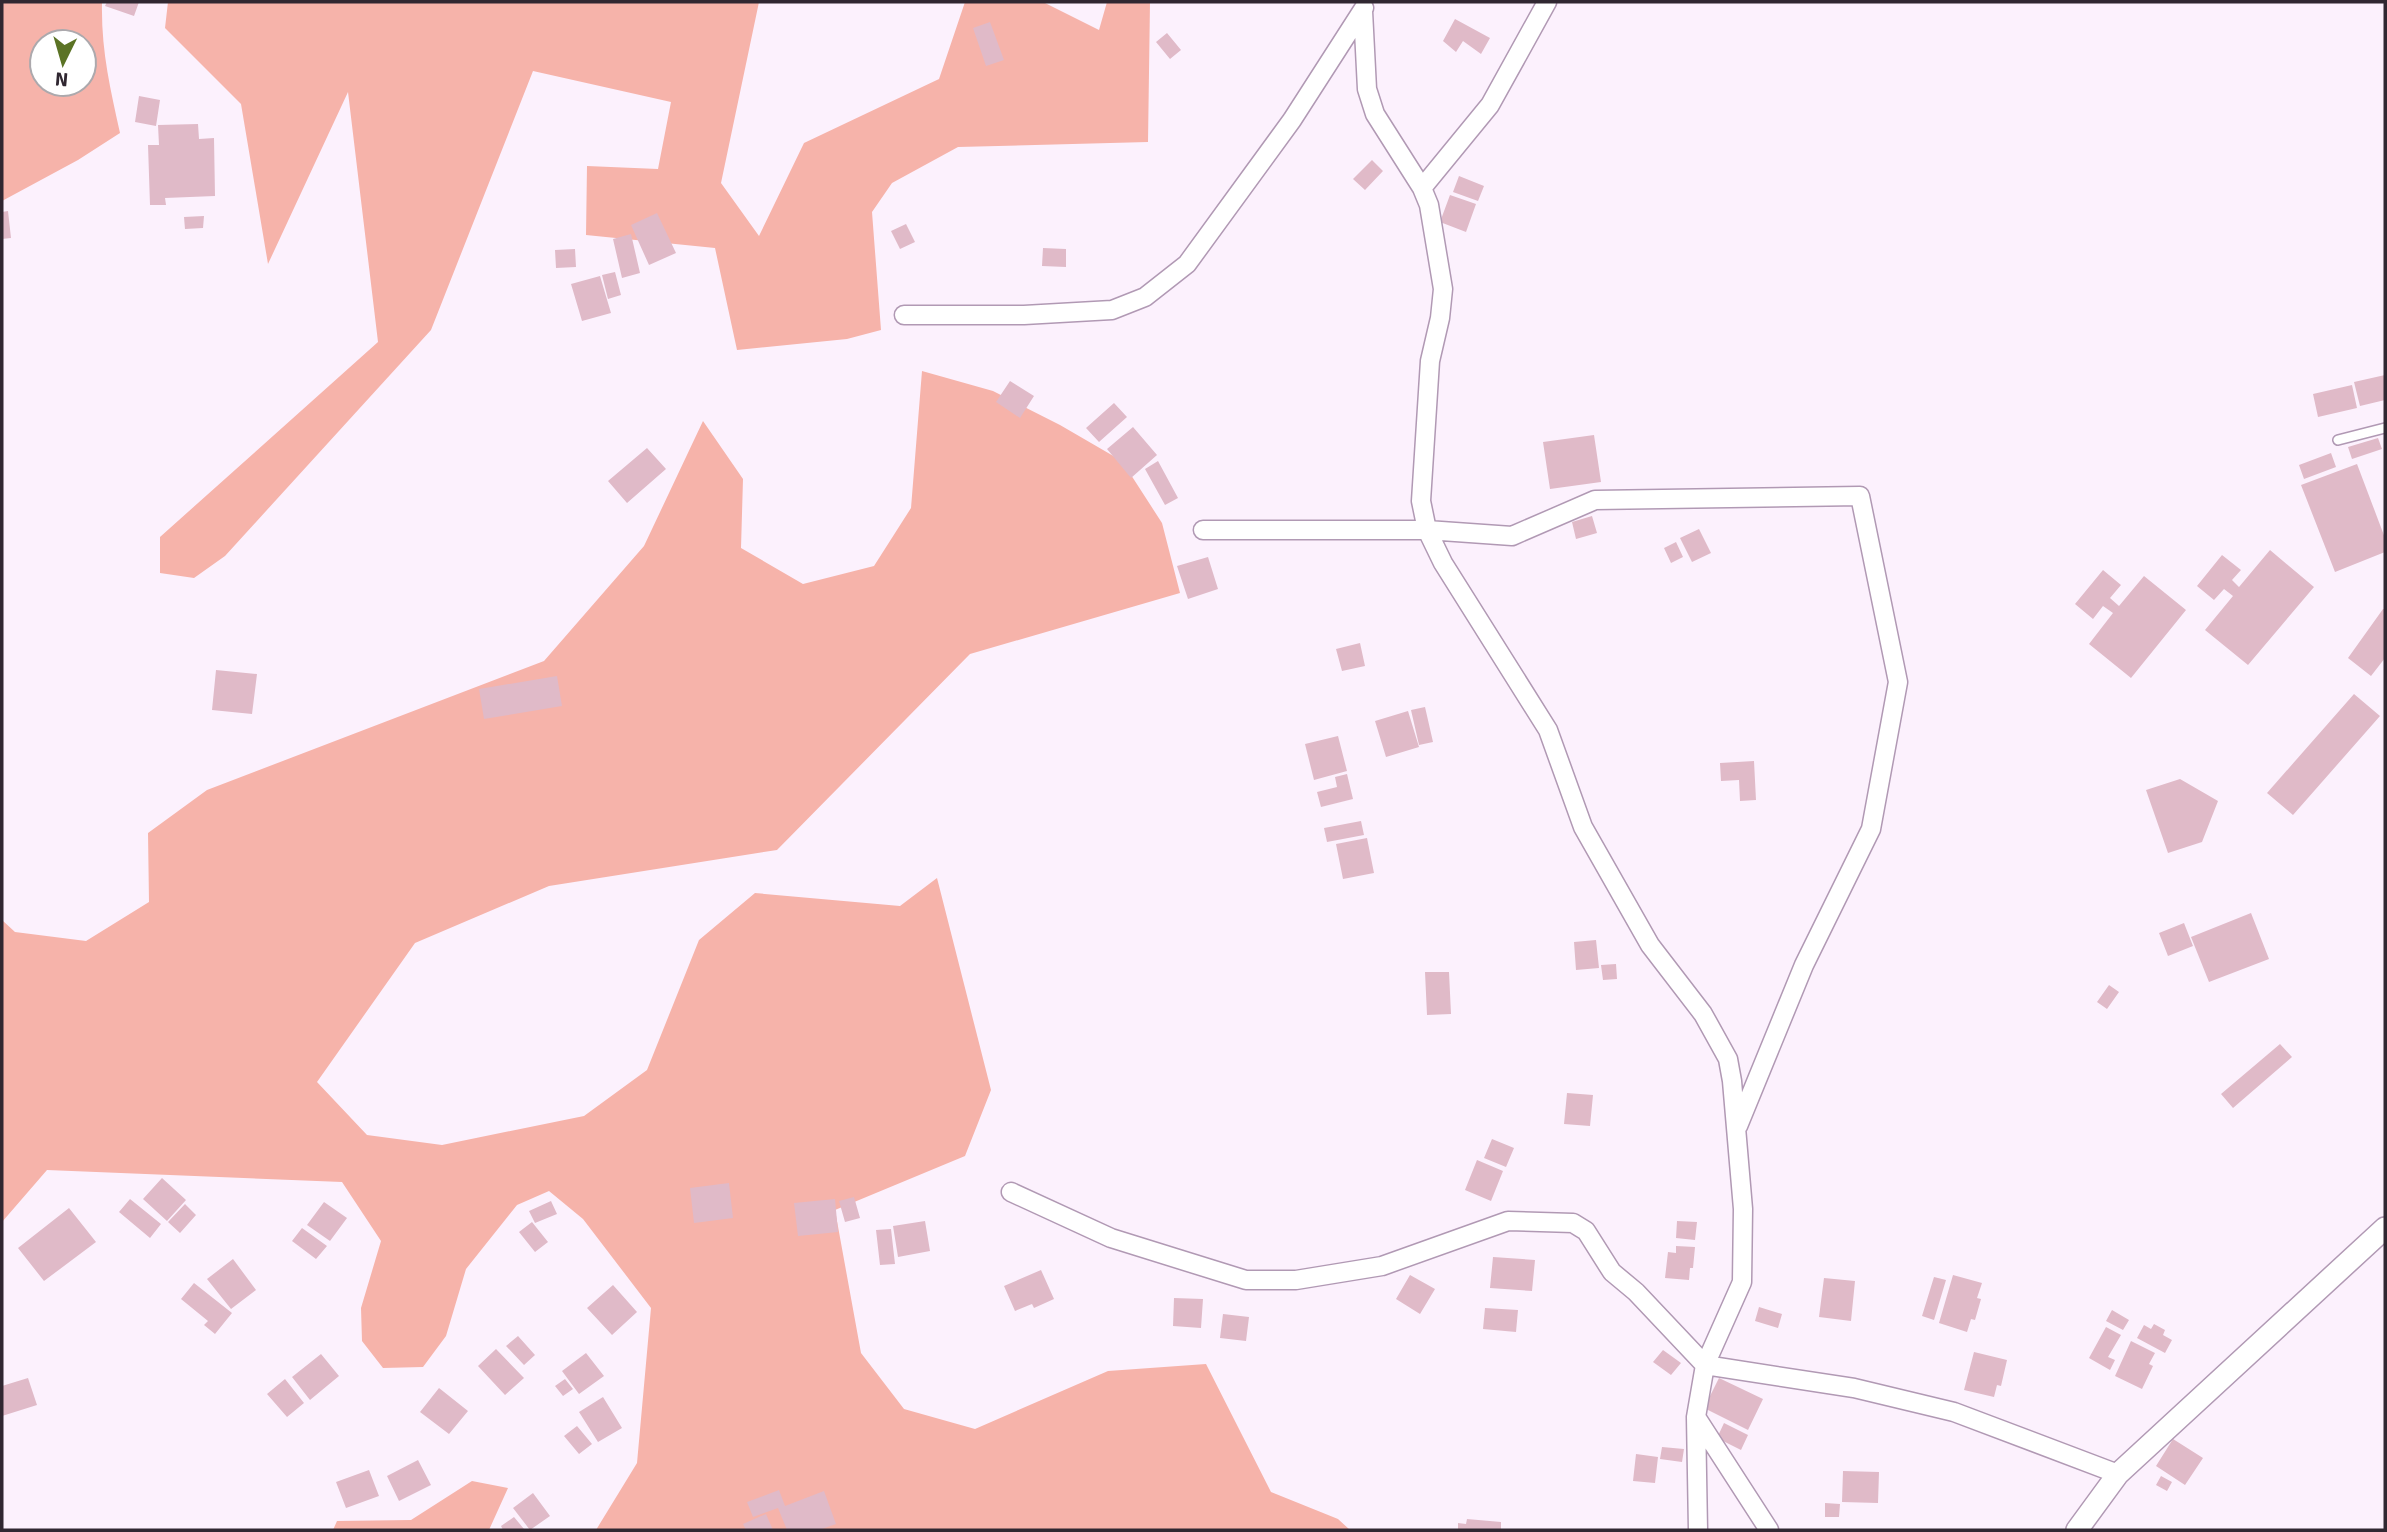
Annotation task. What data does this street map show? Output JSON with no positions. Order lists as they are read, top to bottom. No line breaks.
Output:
{"north":"bottom"}
